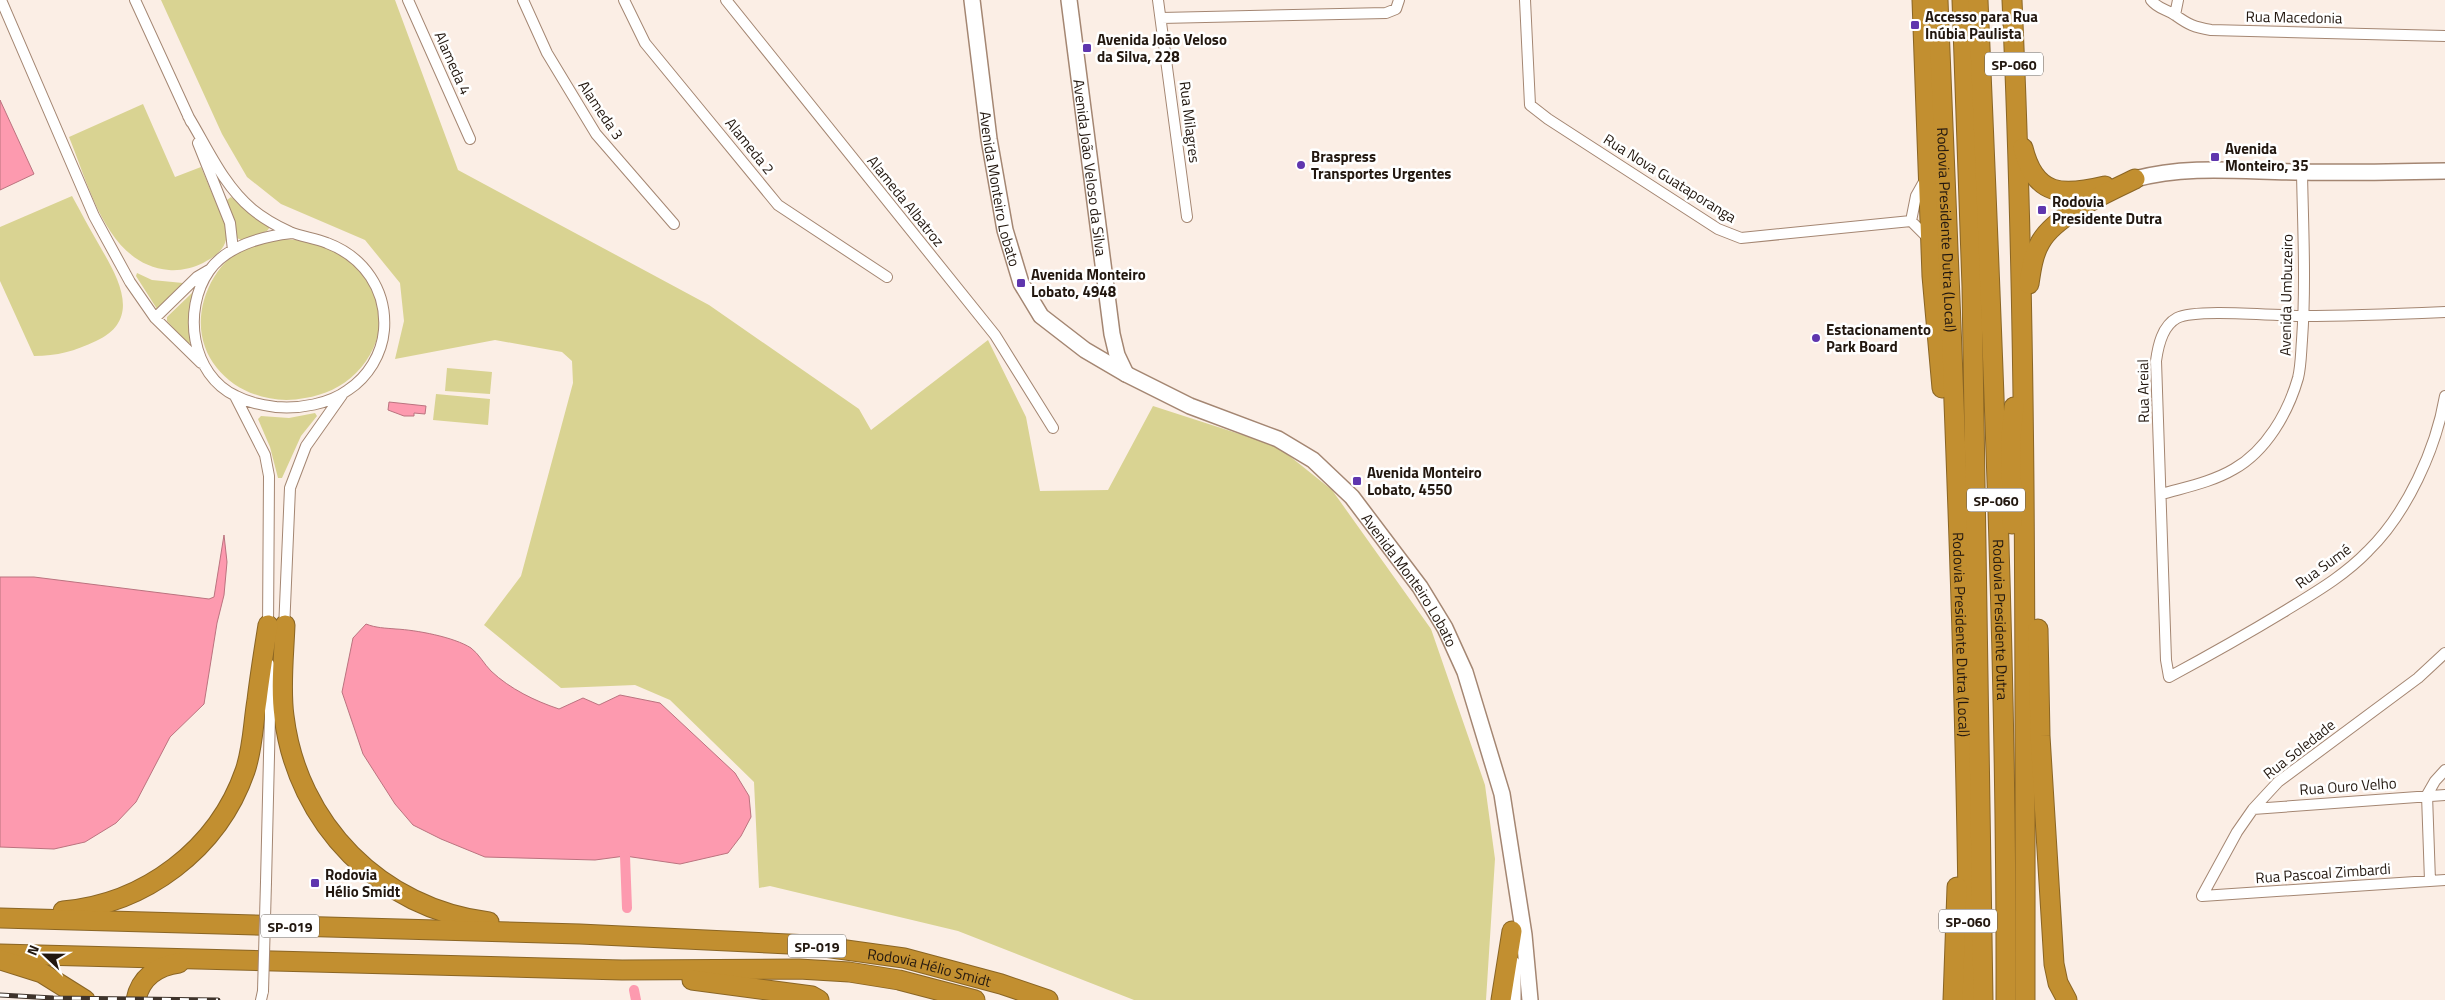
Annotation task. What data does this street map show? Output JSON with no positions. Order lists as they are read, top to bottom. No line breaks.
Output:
{"streets":{"highway":["SP-060","Rodovia Presidente Dutra (Local)","Rodovia Presidente Dutra","SP-019","Rodovia Hélio Smidt"],"main road":["Avenida João Veloso da Silva","Avenida Monteiro Lobato"],"street":["Rua Macedonia","Alameda 4","Alameda 3","Rua Milagres","Alameda 2","Rua Nova Guataporanga","Alameda Albatroz","Avenida Umbuzeiro","Rua Areial","Rua Sumé","Rua Soledade","Rua Ouro Velho","Rua Pascoal Zimbardi"]},"crossings":[["Avenida Umbuzeiro","Rua Areial"],["Rua Areial","Rua Sumé"],["Rua Soledade","Rua Ouro Velho"],["Rua Soledade","Rua Pascoal Zimbardi"]],"places":{"transit":["Accesso para Rua Inúbia Paulista","Avenida João Veloso da Silva, 228","Avenida Monteiro, 35","Rodovia Presidente Dutra","Avenida Monteiro Lobato, 4948","Avenida Monteiro Lobato, 4550","Rodovia Hélio Smidt"],"other":["Braspress Transportes Urgentes","Estacionamento Park Board"]},"north":"left"}
